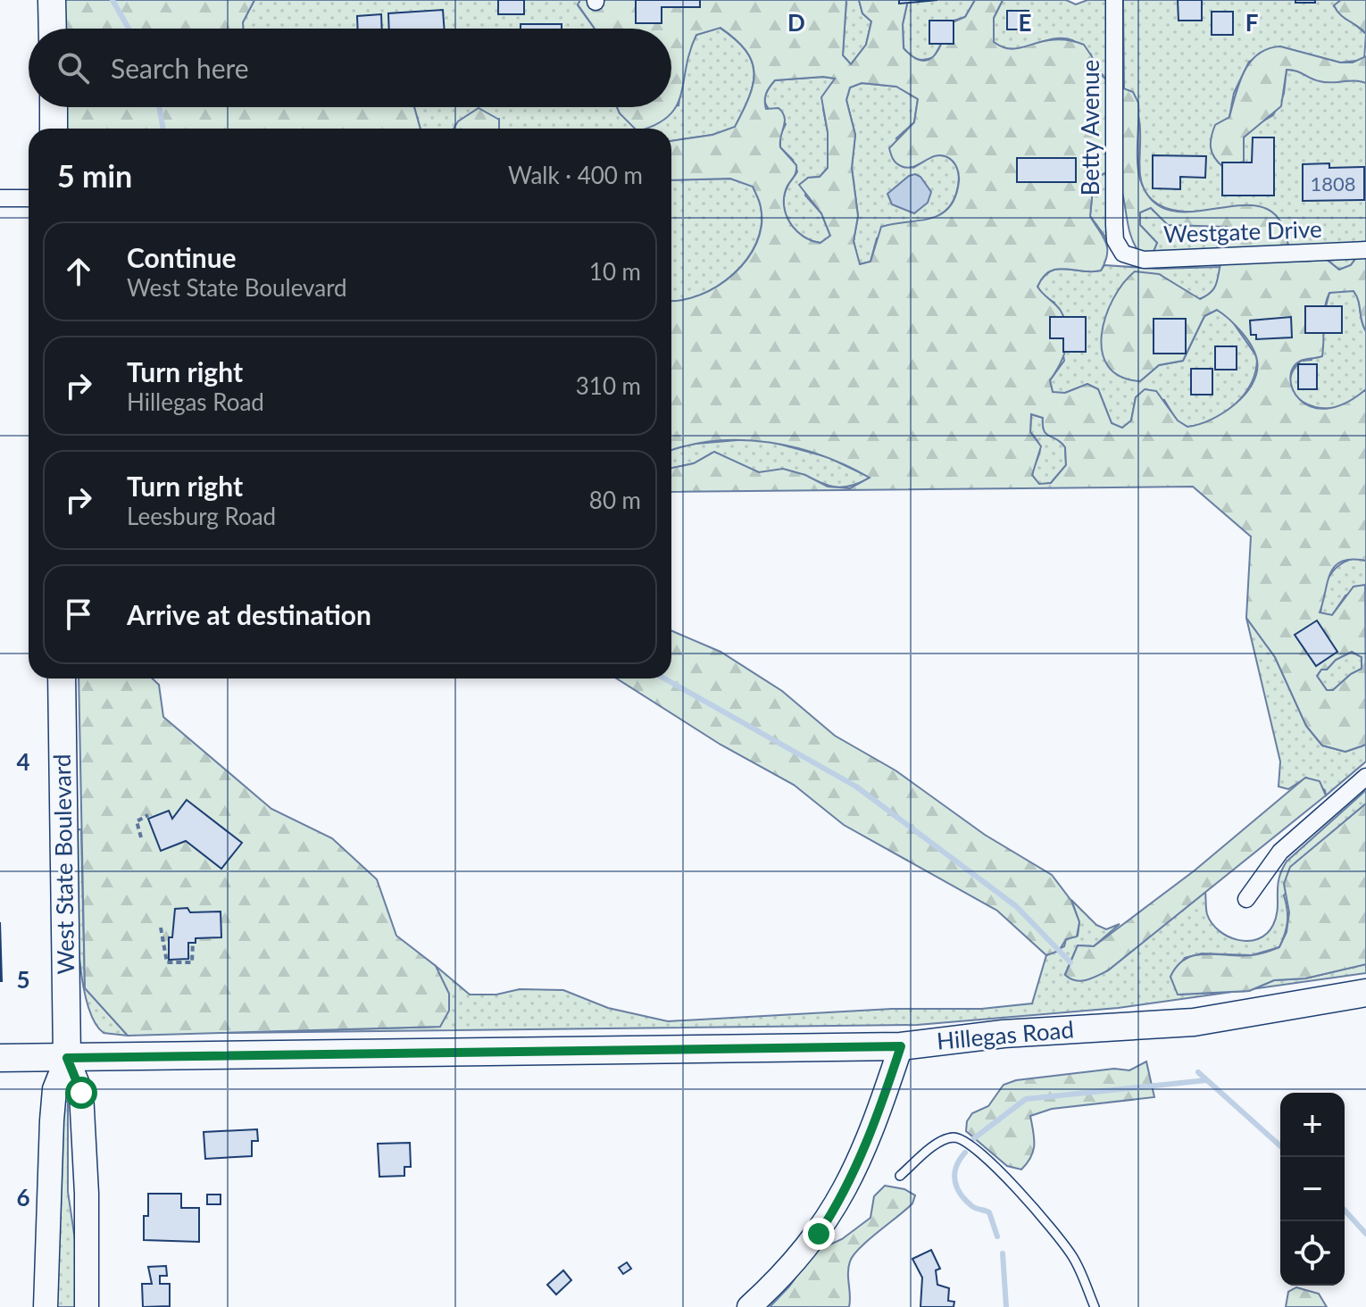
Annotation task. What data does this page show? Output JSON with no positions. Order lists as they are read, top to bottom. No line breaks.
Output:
{"streets":{"main road":["West State Boulevard","Hillegas Road"],"street":["Betty Avenue","Westgate Drive"]},"crossings":[["Betty Avenue","Westgate Drive"],["West State Boulevard","Hillegas Road"]],"house_numbers":["1808"],"page":{"search":"Search here","heading":["5 min","Walk · 400 m"],"list":[["Continue","West State Boulevard","10 m"],["Turn right","Hillegas Road","310 m"],["Turn right","Leesburg Road","80 m"],"Arrive at destination"],"map_buttons":["+","−"]},"grid":{"columns":["D","E","F"],"rows":["4","5","6"]}}
